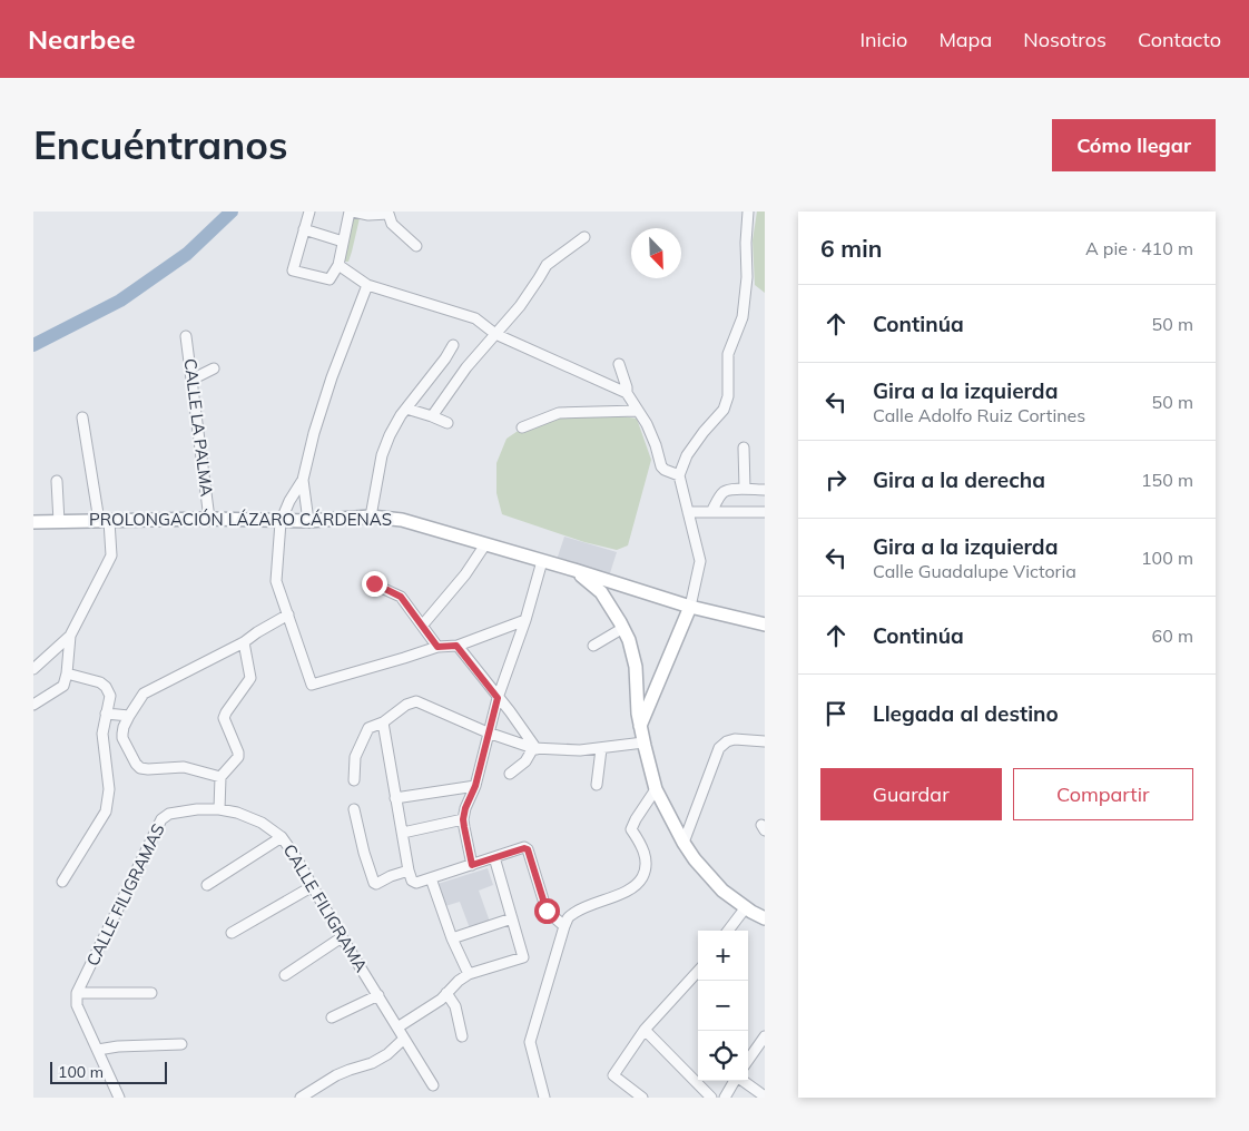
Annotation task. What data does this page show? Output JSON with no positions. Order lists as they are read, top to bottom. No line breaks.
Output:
{"streets":{"main road":["PROLONGACIÓN LÁZARO CÁRDENAS"],"street":["CALLE LA PALMA","CALLE FILIGRAMAS","CALLE FILIGRAMA"]},"crossings":[["CALLE LA PALMA","PROLONGACIÓN LÁZARO CÁRDENAS"],["CALLE FILIGRAMAS","CALLE FILIGRAMA"]],"scale_bar":"100 m","north":"bottom right","page":{"header":"Nearbee","nav":["Inicio","Mapa","Nosotros","Contacto"],"buttons":["Cómo llegar",["Guardar","Compartir"]],"title":"Encuéntranos","heading":["6 min","A pie · 410 m"],"list":[["Continúa","50 m"],["Gira a la izquierda","Calle Adolfo Ruiz Cortines","50 m"],["Gira a la derecha","150 m"],["Gira a la izquierda","Calle Guadalupe Victoria","100 m"],["Continúa","60 m"],"Llegada al destino"],"map_buttons":["+","−"],"scale":"100 m"}}
